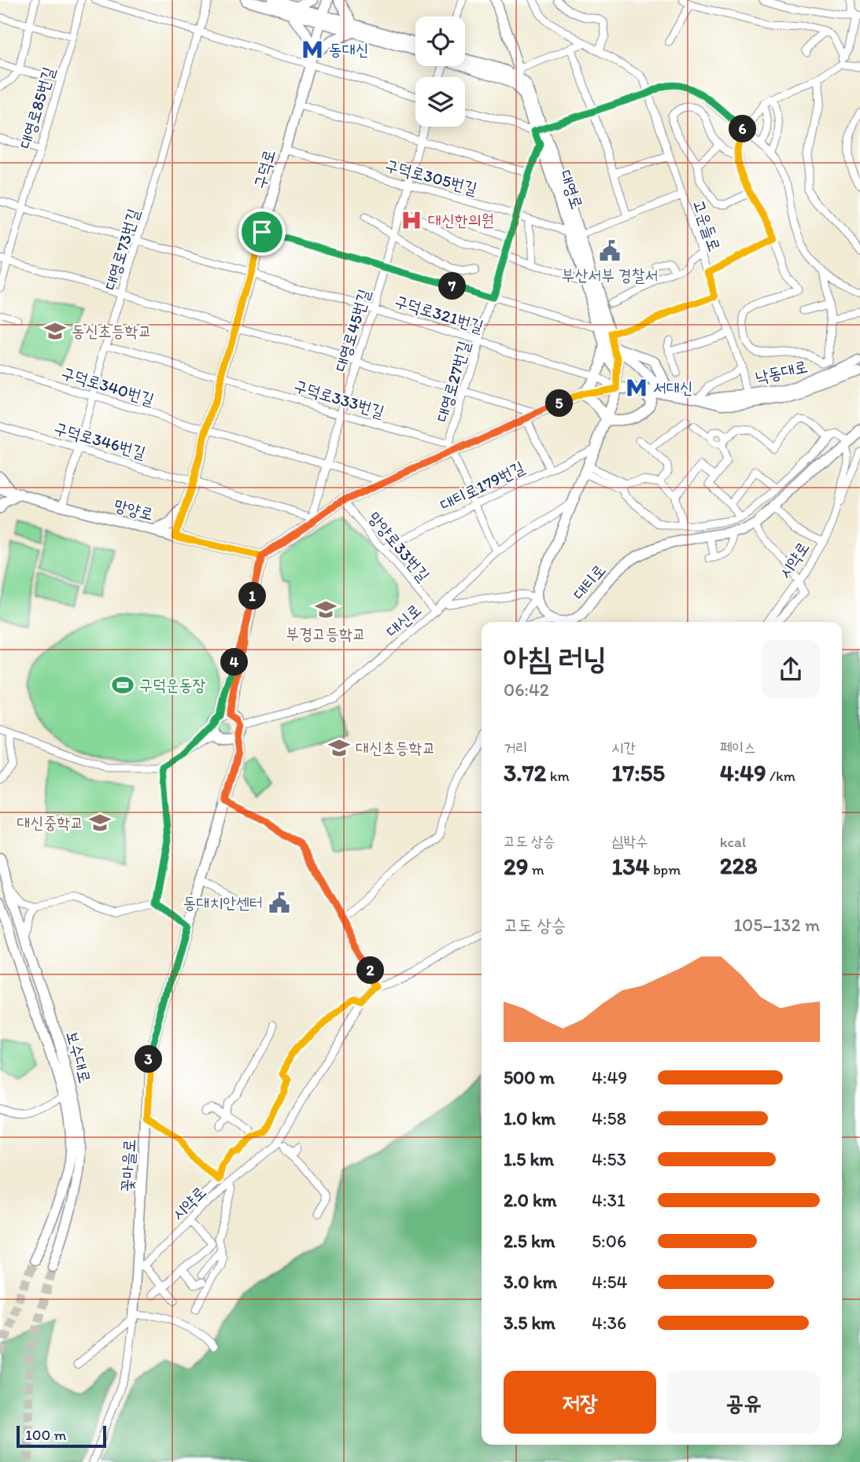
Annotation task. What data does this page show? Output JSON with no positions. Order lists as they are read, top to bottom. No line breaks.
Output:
{"streets":{"main road":["구덕로","대영로","낙동대로","망양로","대티로","보수대로","꽃마을로"],"street":["대영로85번길","구덕로305번길","고운들로","대영로73번길","구덕로321번길","대영로45번길","대영로27번길","구덕로340번길","구덕로333번길","구덕로346번길","대티로179번길","망양로33번길","시약로","대신로"]},"crossings":[["대영로85번길","구덕로321번길"],["구덕로","구덕로305번길"],["구덕로","구덕로321번길"],["구덕로","구덕로340번길"],["구덕로","구덕로333번길"],["구덕로","구덕로346번길"],["구덕로","망양로"],["구덕로305번길","대영로"],["구덕로305번길","대영로45번길"],["구덕로305번길","대영로27번길"],["대영로","구덕로321번길"],["대영로","낙동대로"],["대영로","대영로27번길"],["고운들로","낙동대로"],["대영로73번길","구덕로321번길"],["대영로73번길","구덕로340번길"],["대영로73번길","구덕로333번길"],["대영로73번길","구덕로346번길"],["대영로73번길","망양로"],["구덕로321번길","대영로45번길"],["구덕로321번길","낙동대로"],["구덕로321번길","대영로27번길"],["대영로45번길","구덕로340번길"],["대영로45번길","구덕로333번길"],["대영로45번길","구덕로346번길"],["대영로27번길","구덕로333번길"],["대티로179번길","망양로33번길"],["망양로33번길","대신로"],["시약로","대티로"],["시약로","꽃마을로"],["대신로","꽃마을로"]],"places":{"metro station":["동대신","서대신"],"hospital":["대신한의원"],"public building":["부산서부 경찰서","동대치안센터"],"school or university":["동신초등학교","부경고등학교","대신초등학교","대신중학교"],"sports":["구덕운동장"]},"scale_bar":"100 m","page":{"pins":["6","7","5","1","4","2","3"],"heading":["아침 러닝","06:42"],"stats":[["거리","3.72 km"],["시간","17:55"],["페이스","4:49 /km"],["고도 상승","29 m"],["심박수","134 bpm"],["kcal","228"]],"chart":["고도 상승","105–132 m"],"list":[{"name":"500 m","note":"4:49"},{"name":"1.0 km","note":"4:58"},{"name":"1.5 km","note":"4:53"},{"name":"2.0 km","note":"4:31"},{"name":"2.5 km","note":"5:06"},{"name":"3.0 km","note":"4:54"},{"name":"3.5 km","note":"4:36"}],"buttons":["저장","공유"],"scale":"100 m"}}
